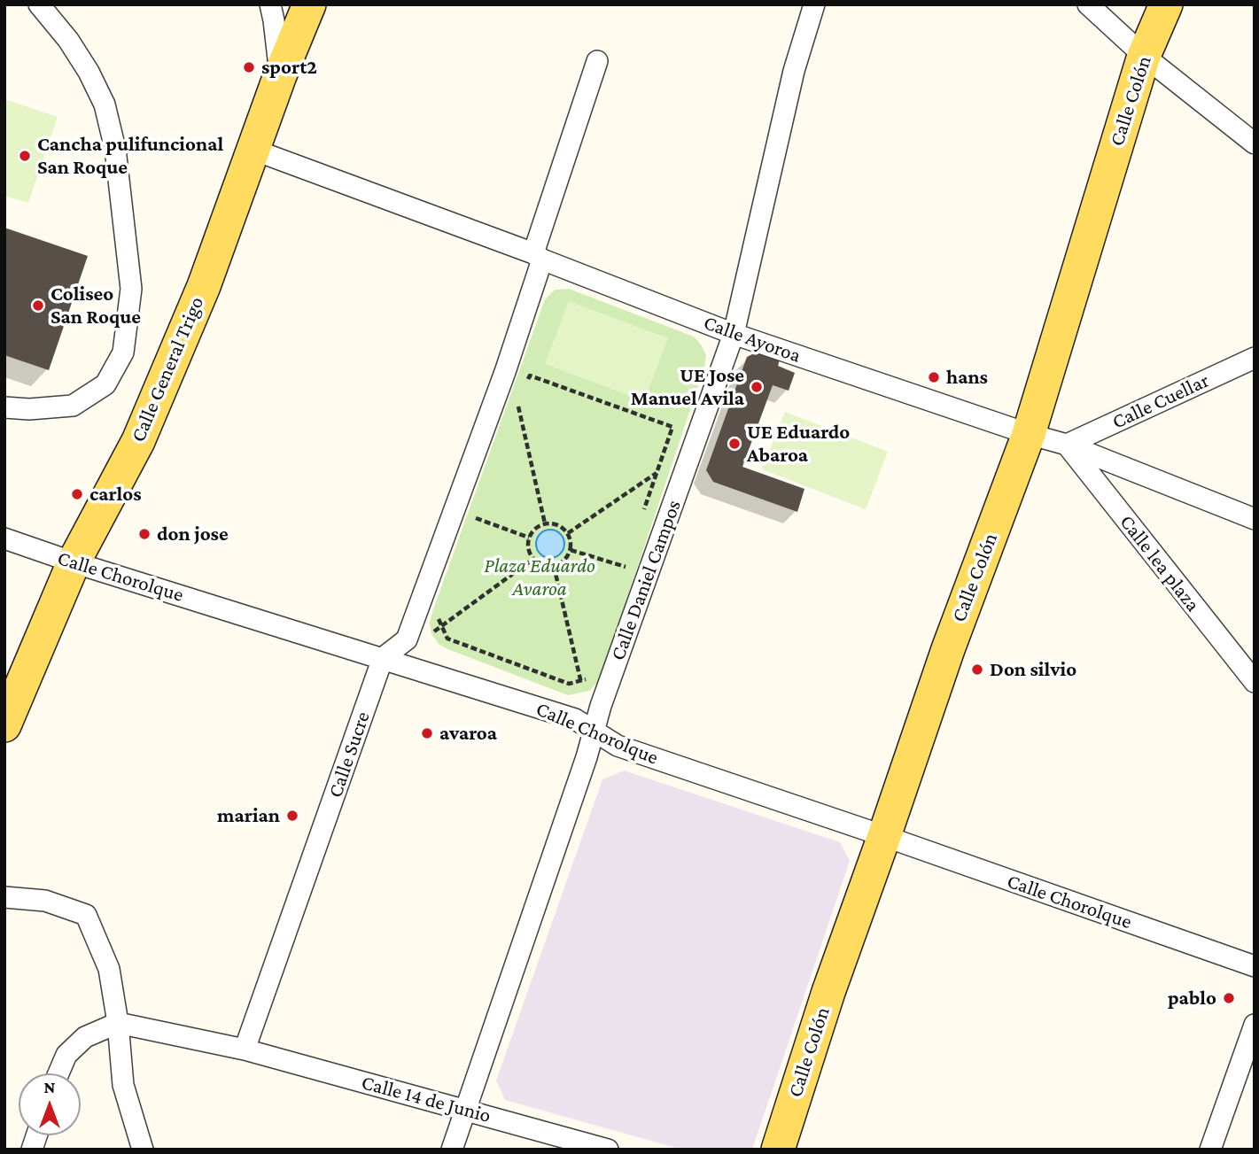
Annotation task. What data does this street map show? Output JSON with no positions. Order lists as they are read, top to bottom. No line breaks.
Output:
{"streets":{"main road":["Calle Colón","Calle General Trigo"],"street":["Calle Ayoroa","Calle Cuellar","Calle lea plaza","Calle Chorolque","Calle Daniel Campos","Calle Sucre","Calle 14 de Junio"]},"crossings":[["Calle Colón","Calle Ayoroa"],["Calle Colón","Calle Chorolque"],["Calle Ayoroa","Calle General Trigo"],["Calle Ayoroa","Calle Cuellar"],["Calle Ayoroa","Calle lea plaza"],["Calle Ayoroa","Calle Daniel Campos"],["Calle General Trigo","Calle Chorolque"],["Calle Cuellar","Calle lea plaza"],["Calle Chorolque","Calle Daniel Campos"],["Calle Chorolque","Calle Sucre"],["Calle Daniel Campos","Calle 14 de Junio"],["Calle Sucre","Calle 14 de Junio"]],"parks":["Plaza Eduardo Avaroa"],"places":["sport2","Cancha pulifuncional San Roque","Coliseo San Roque","hans","UE Jose Manuel Avila","UE Eduardo Abaroa","carlos","don jose","Don silvio","avaroa","marian","pablo"],"north":"top"}
